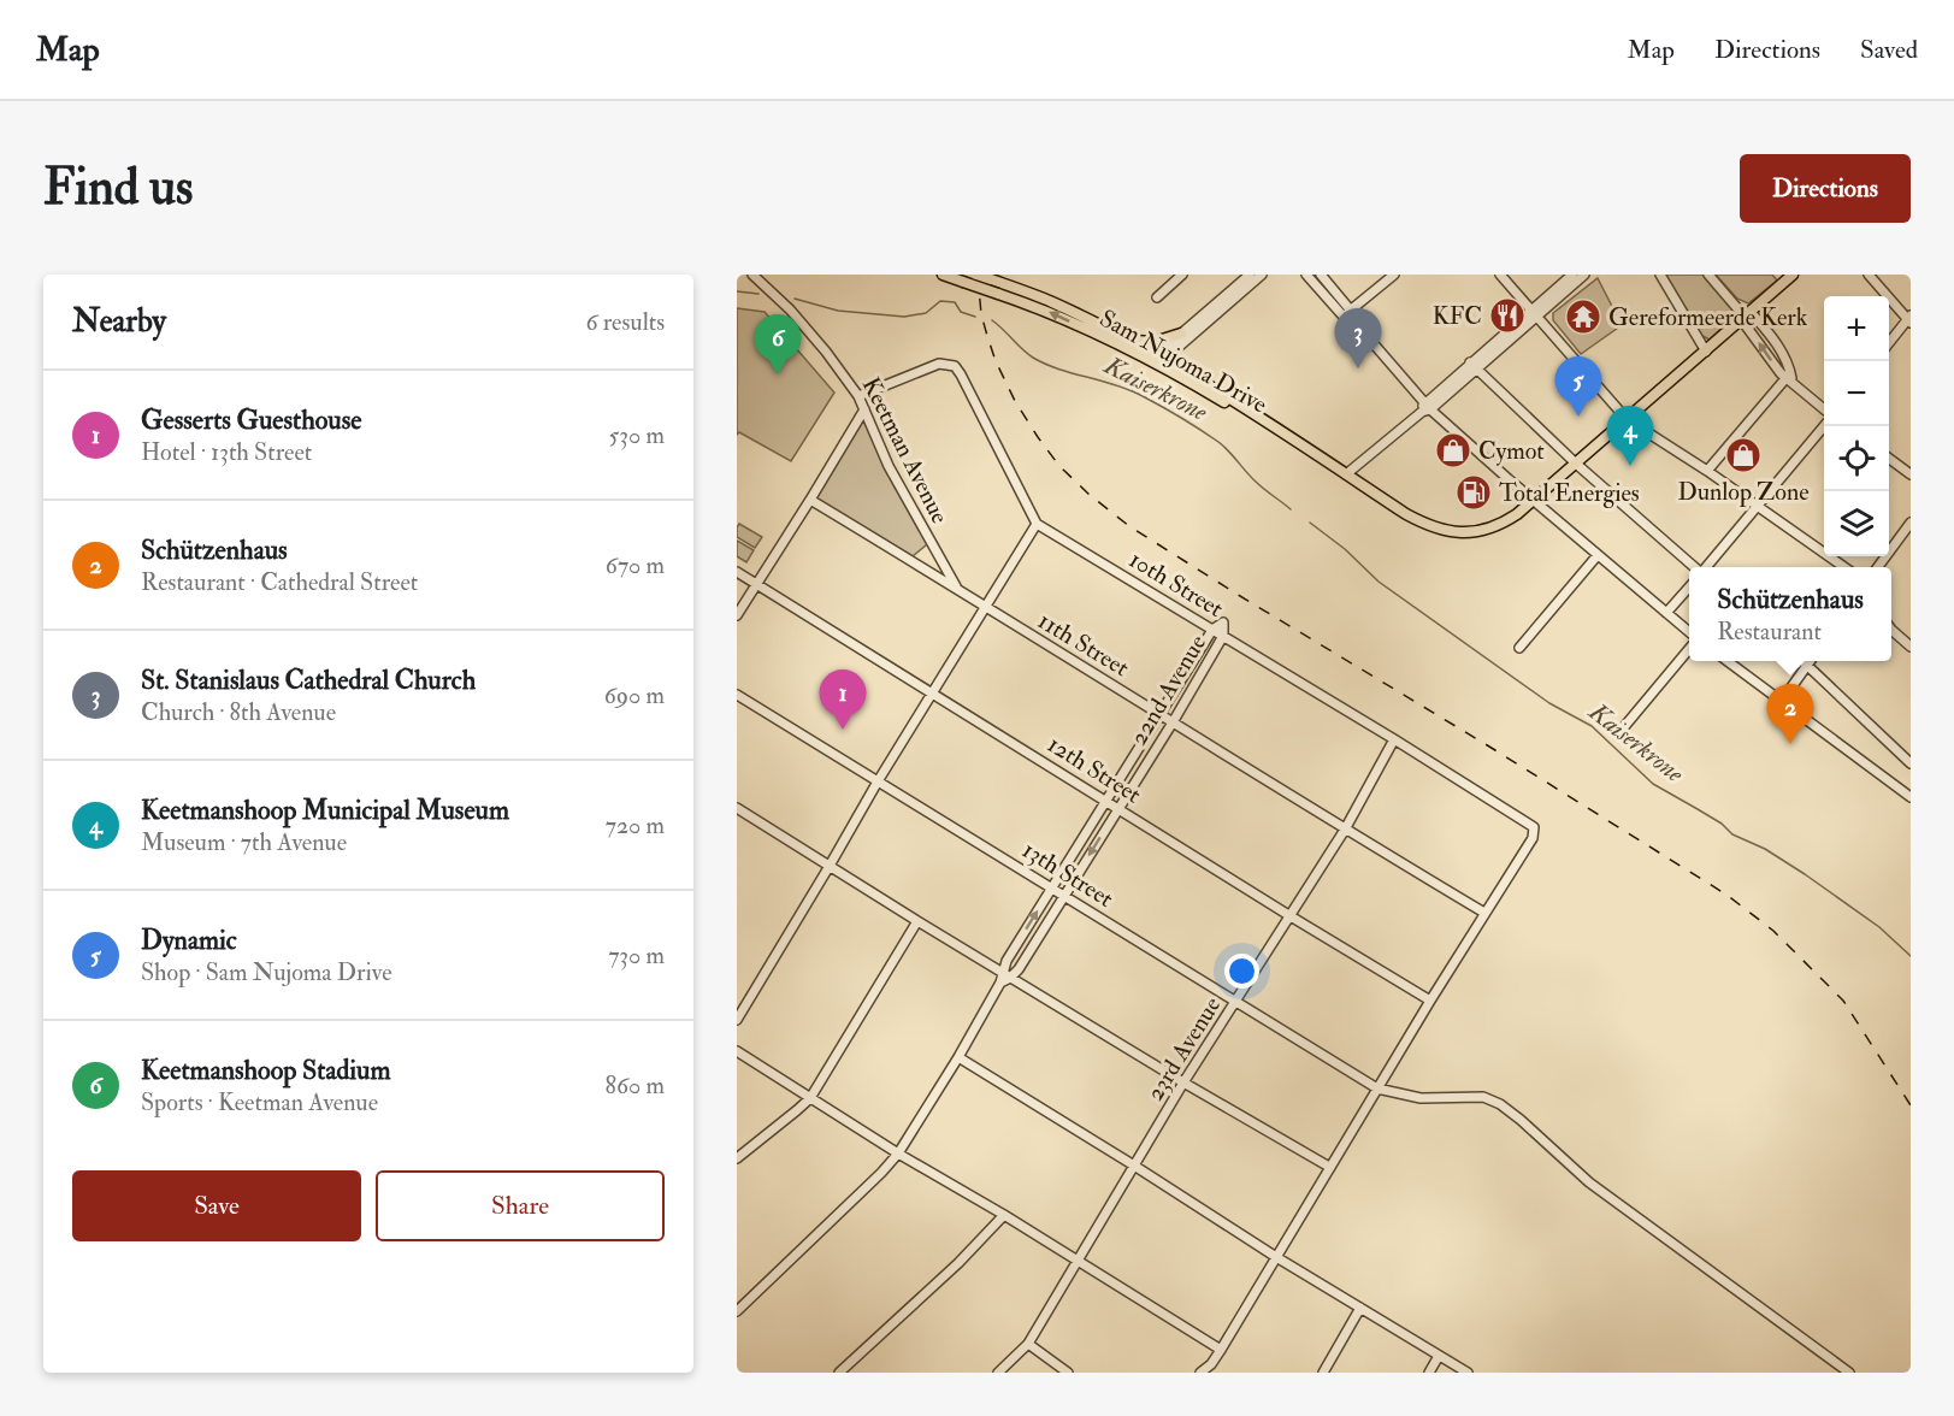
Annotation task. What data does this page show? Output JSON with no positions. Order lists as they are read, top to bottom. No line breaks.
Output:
{"streets":{"main road":["Sam Nujoma Drive"],"street":["Keetman Avenue","10th Street","11th Street","22nd Avenue","12th Street","13th Street","23rd Avenue"]},"crossings":[["Keetman Avenue","11th Street"],["10th Street","11th Street"],["10th Street","22nd Avenue"],["10th Street","23rd Avenue"],["11th Street","22nd Avenue"],["11th Street","23rd Avenue"],["22nd Avenue","12th Street"],["22nd Avenue","13th Street"],["12th Street","23rd Avenue"],["13th Street","23rd Avenue"]],"water":["Kaiserkrone"],"places":{"restaurant":["KFC"],"temple":["Gereformeerde Kerk"],"shop":["Cymot","Dunlop Zone"],"fuel station":["Total Energies"]},"page":{"header":"Map","nav":["Map","Directions","Saved"],"buttons":["Directions",["Save","Share"]],"title":"Find us","heading":["Nearby","6 results"],"map_buttons":["+","−"],"pins":["3","6","5","4","1","2"],"list":[{"mark":"1","name":"Gesserts Guesthouse","note":"Hotel · 13th Street","value":"530 m"},{"mark":"2","name":"Schützenhaus","note":"Restaurant · Cathedral Street","value":"670 m"},{"mark":"3","name":"St. Stanislaus Cathedral Church","note":"Church · 8th Avenue","value":"690 m"},{"mark":"4","name":"Keetmanshoop Municipal Museum","note":"Museum · 7th Avenue","value":"720 m"},{"mark":"5","name":"Dynamic","note":"Shop · Sam Nujoma Drive","value":"730 m"},{"mark":"6","name":"Keetmanshoop Stadium","note":"Sports · Keetman Avenue","value":"860 m"}],"popup":["Schützenhaus","Restaurant"]}}
